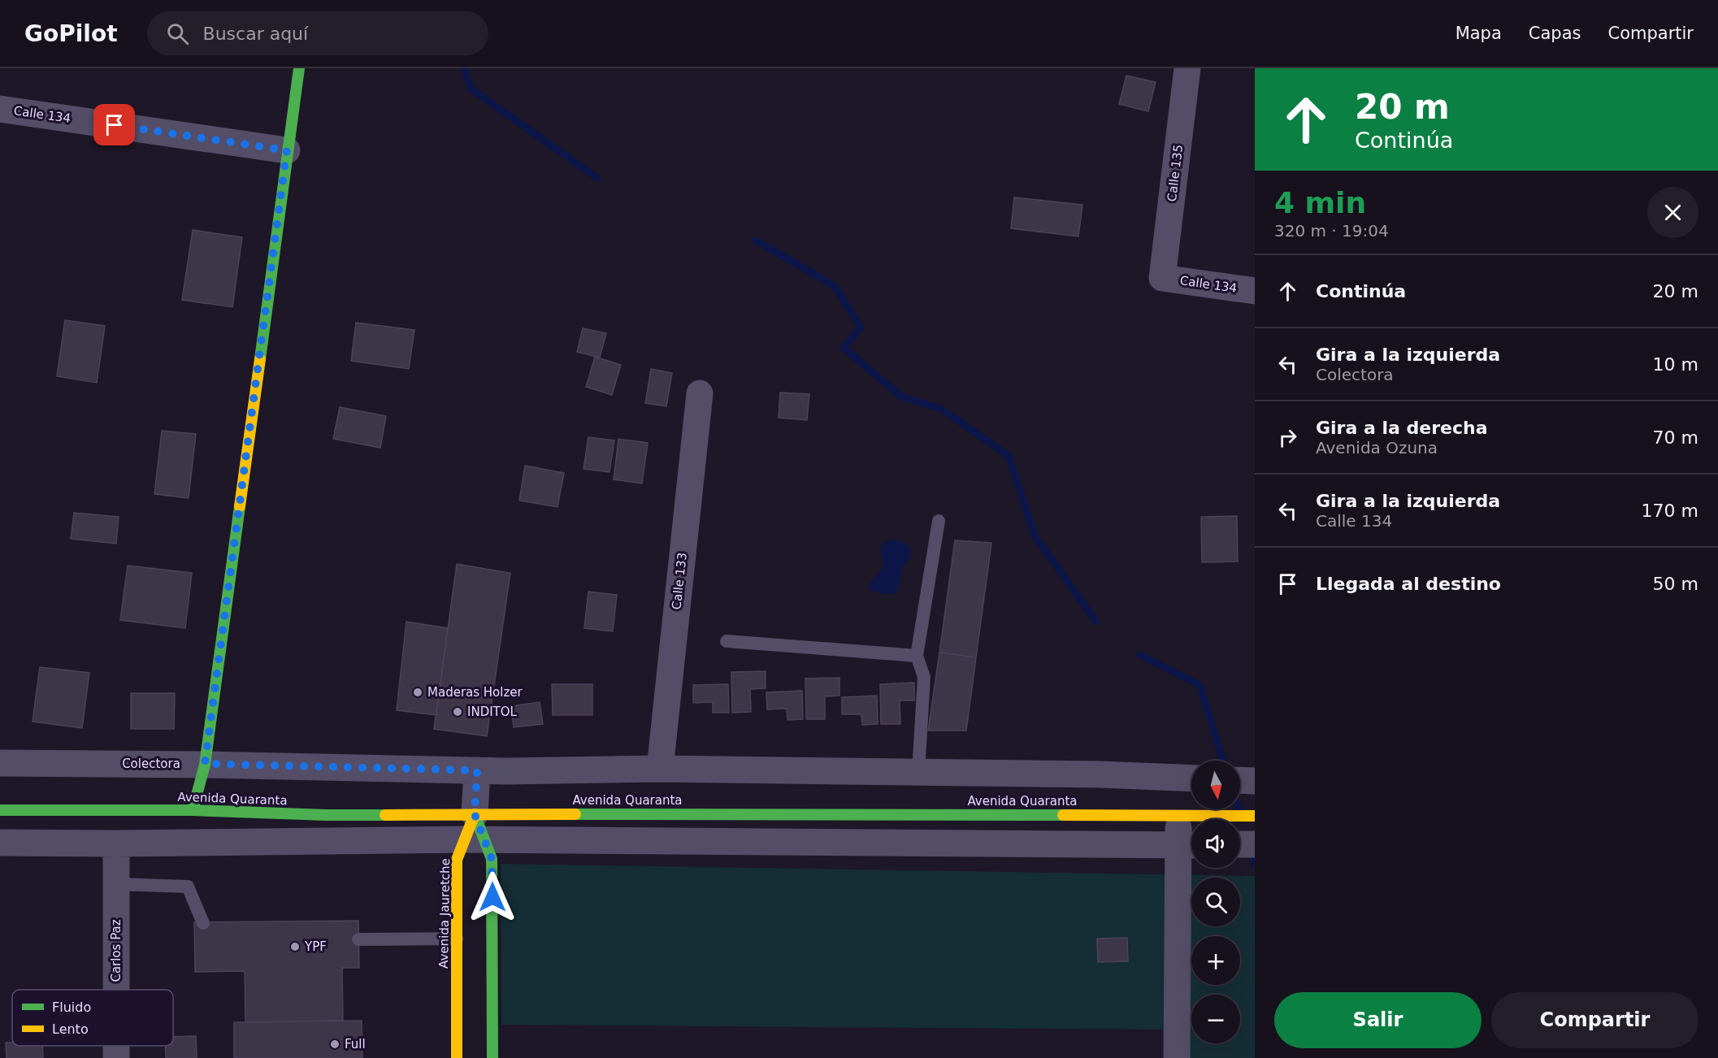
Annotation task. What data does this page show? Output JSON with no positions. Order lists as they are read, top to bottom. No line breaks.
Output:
{"streets":{"main road":["Avenida Quaranta","Avenida Jauretche"],"street":["Calle 134","Calle 135","Calle 133","Colectora","Carlos Paz"]},"crossings":[["Calle 134","Calle 135"],["Calle 133","Colectora"],["Avenida Quaranta","Avenida Jauretche"]],"places":["Maderas Holzer","INDITOL","YPF","Full"],"legend":["Fluido","Lento"],"north":"bottom","page":{"header":"GoPilot","search":"Buscar aquí","nav":["Mapa","Capas","Compartir"],"turn":["20 m","Continúa"],"heading":["4 min","320 m · 19:04"],"list":[{"name":"Continúa","value":"20 m"},{"name":"Gira a la izquierda","note":"Colectora","value":"10 m"},{"name":"Gira a la derecha","note":"Avenida Ozuna","value":"70 m"},{"name":"Gira a la izquierda","note":"Calle 134","value":"170 m"},{"name":"Llegada al destino","value":"50 m"}],"map_buttons":["+","−"],"buttons":["Salir","Compartir"]}}
